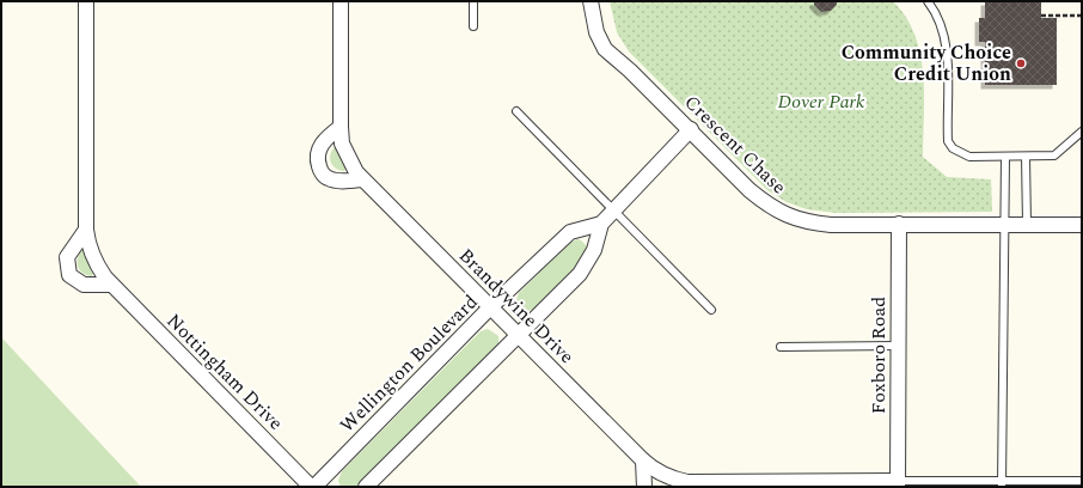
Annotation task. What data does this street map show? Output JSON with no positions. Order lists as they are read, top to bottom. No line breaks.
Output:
{"streets":{"street":["Crescent Chase","Brandywine Drive","Foxboro Road","Wellington Boulevard","Nottingham Drive"]},"crossings":[["Crescent Chase","Foxboro Road"],["Brandywine Drive","Foxboro Road"],["Brandywine Drive","Wellington Boulevard"],["Wellington Boulevard","Nottingham Drive"]],"parks":["Dover Park"],"places":["Community Choice Credit Union"]}
